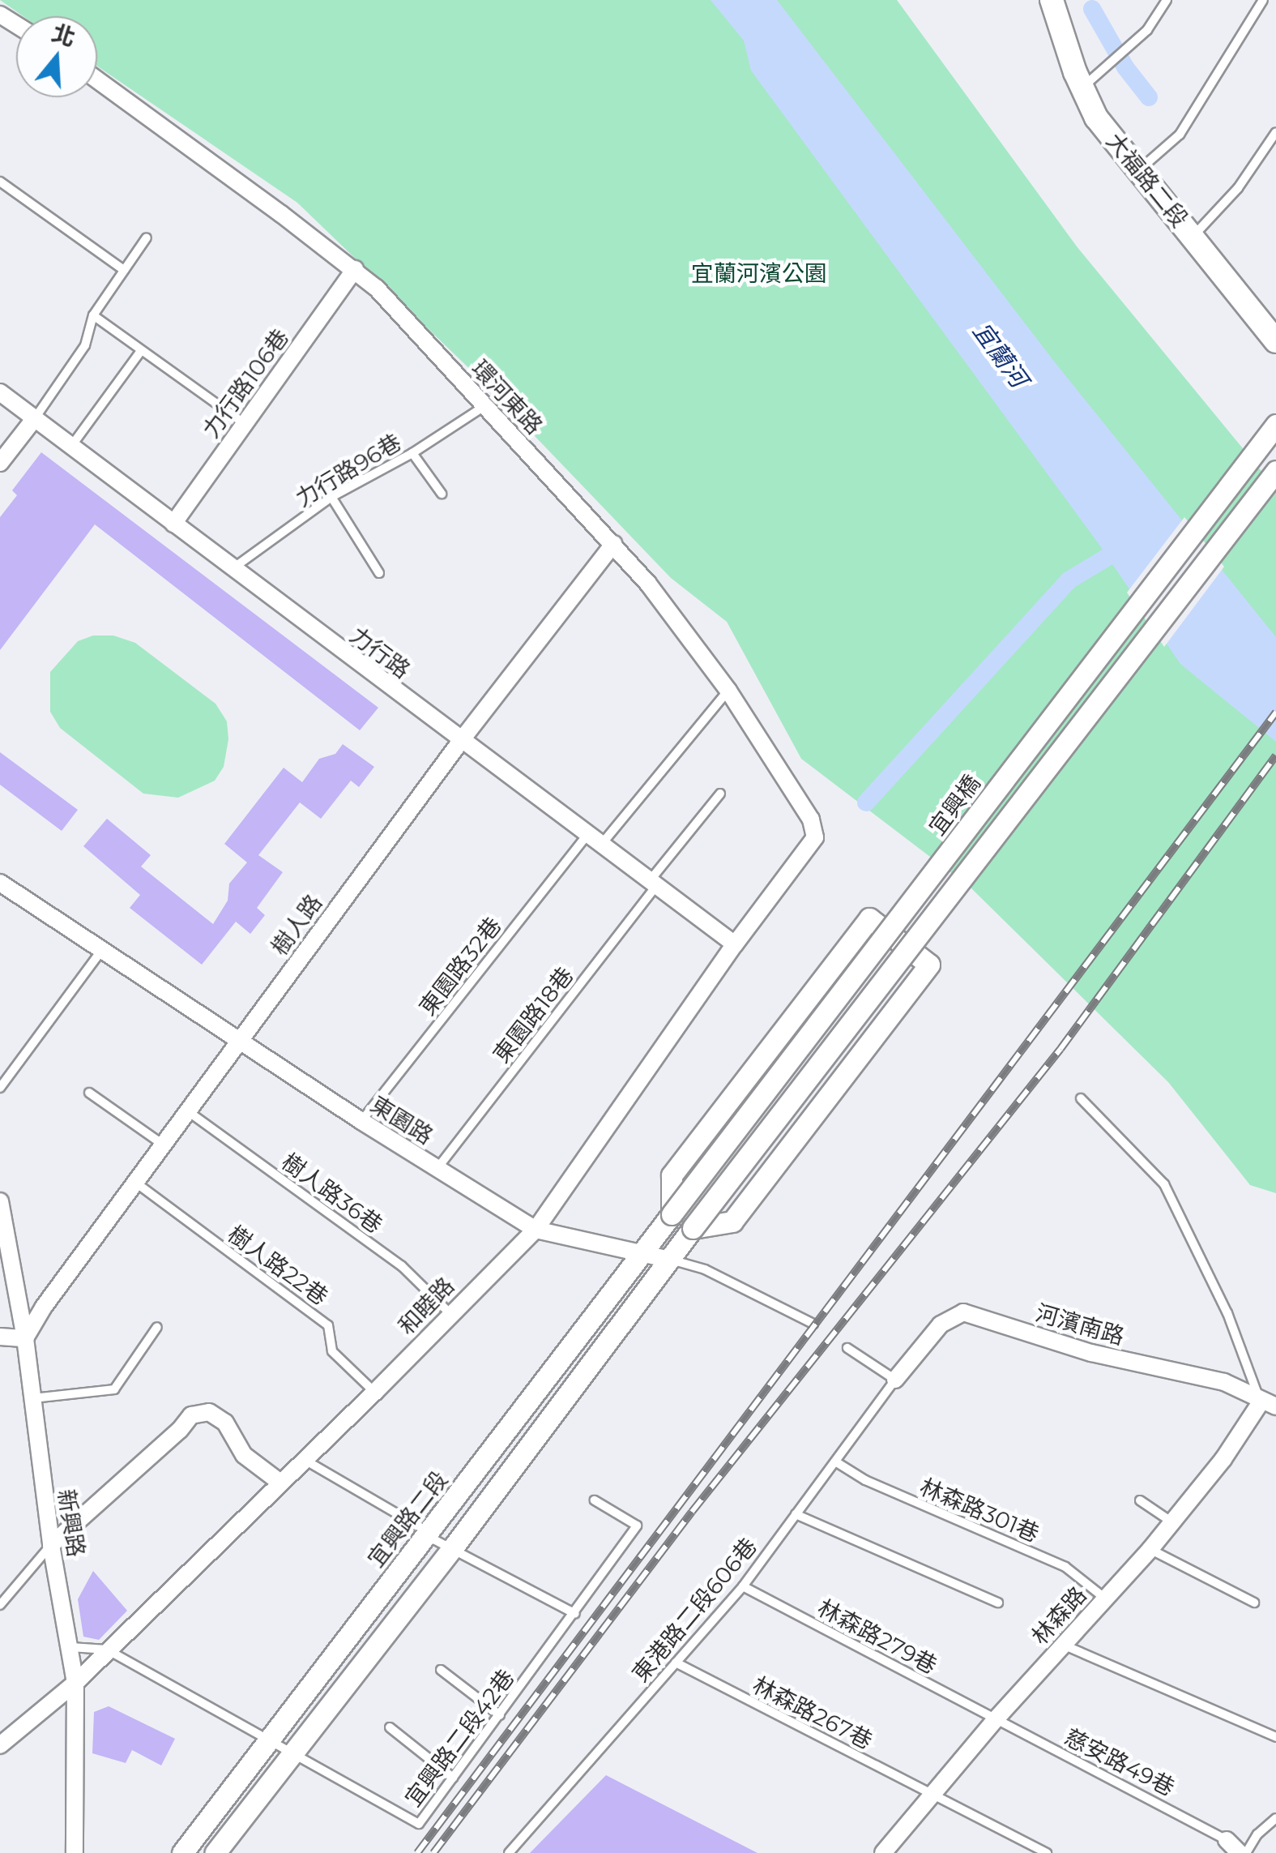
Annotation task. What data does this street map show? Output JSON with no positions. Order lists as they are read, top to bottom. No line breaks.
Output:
{"streets":{"main road":["大福路二段"],"street":["力行路106巷","環河東路","力行路","宜興橋","樹人路","東園路","和睦路","河濱南路","宜興路二段","新興路","林森路"],"lane":["力行路96巷","東園路32巷","東園路18巷","樹人路36巷","樹人路22巷","林森路301巷","東港路二段606巷","林森路279巷","林森路267巷","宜興路二段42巷","慈安路49巷"]},"crossings":[["力行路106巷","環河東路"],["力行路106巷","力行路"],["環河東路","力行路96巷"],["環河東路","樹人路"],["環河東路","東園路32巷"],["環河東路","和睦路"],["力行路96巷","力行路"],["力行路","樹人路"],["力行路","東園路32巷"],["力行路","東園路18巷"],["力行路","和睦路"],["宜興橋","宜興路二段"],["樹人路","東園路"],["樹人路","樹人路36巷"],["樹人路","樹人路22巷"],["樹人路","新興路"],["東園路32巷","東園路"],["東園路18巷","東園路"],["東園路","和睦路"],["東園路","宜興路二段"],["樹人路36巷","和睦路"],["樹人路22巷","和睦路"],["和睦路","新興路"],["和睦路","宜興路二段42巷"],["河濱南路","東港路二段606巷"],["河濱南路","林森路"],["林森路301巷","東港路二段606巷"],["林森路301巷","林森路"],["宜興路二段","宜興路二段42巷"],["東港路二段606巷","林森路279巷"],["東港路二段606巷","林森路267巷"],["林森路","林森路279巷"],["林森路","林森路267巷"],["林森路","慈安路49巷"],["林森路279巷","慈安路49巷"]],"water":["宜蘭河"],"parks":["宜蘭河濱公園"],"north":"top"}
